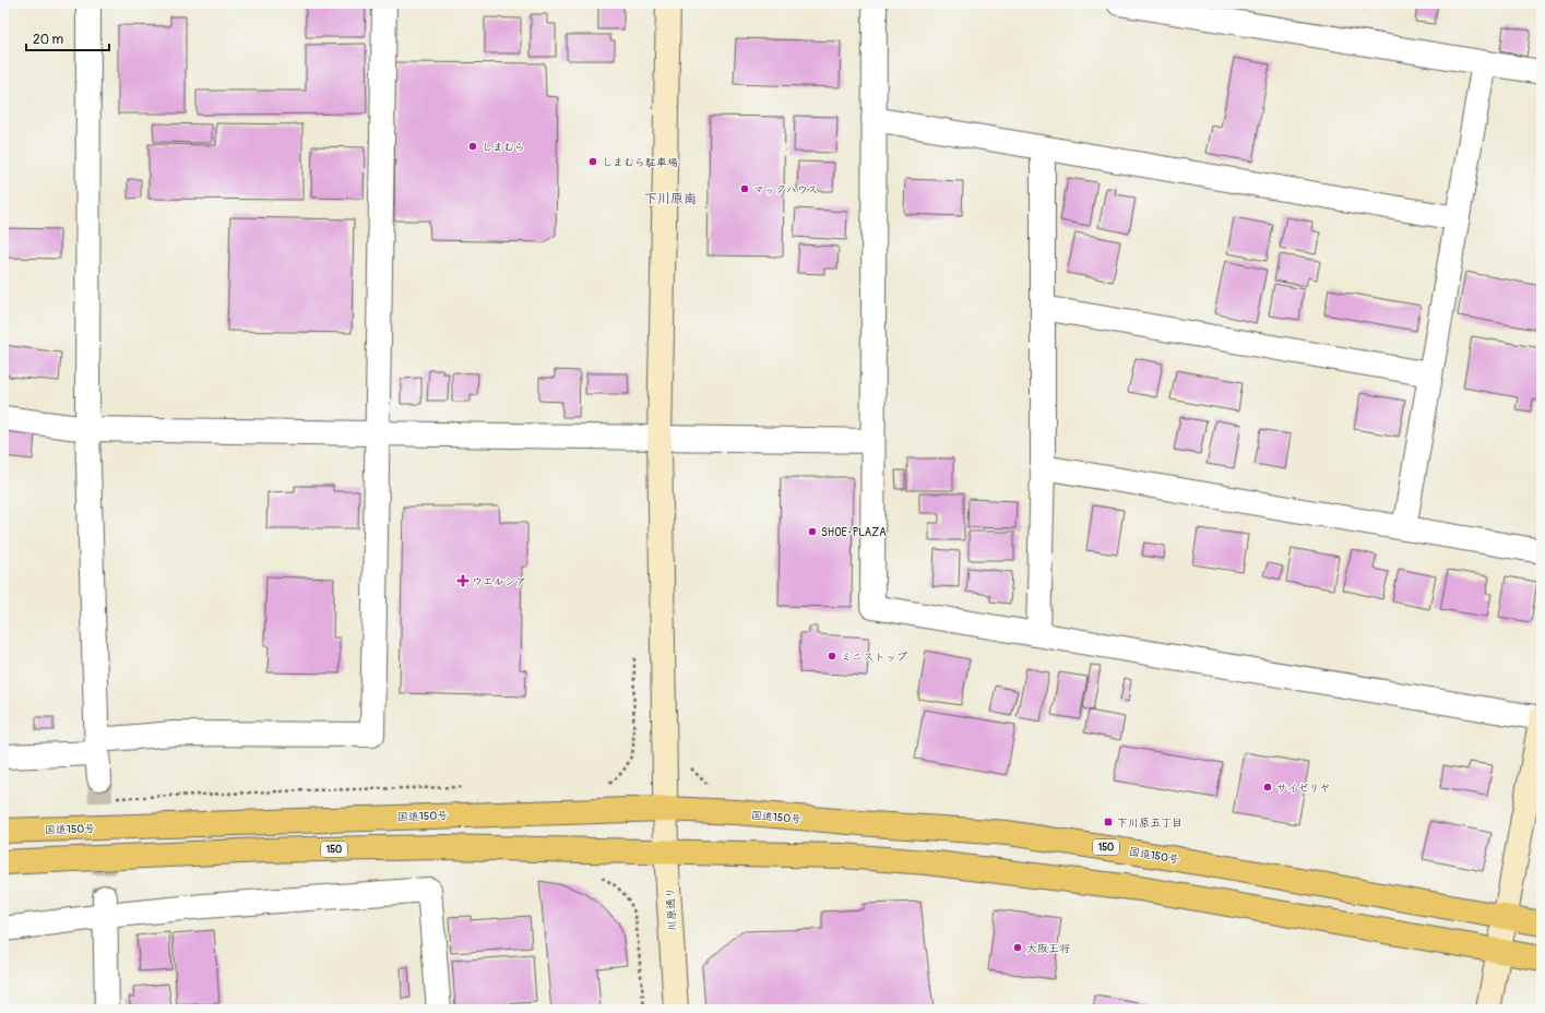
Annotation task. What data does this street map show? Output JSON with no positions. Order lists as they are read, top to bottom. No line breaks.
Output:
{"streets":{"highway":["国道150号","150"],"street":["川原通り"]},"crossings":[["国道150号","川原通り"],["150","川原通り"]],"districts":["下川原南"],"places":{"other":["しまむら","しまむら駐車場","マックハウス","SHOE･PLAZA","ミニストップ","サイゼリヤ","大阪王将"],"health":["ウエルシア"],"transit":["下川原五丁目"]},"scale_bar":"20 m"}
